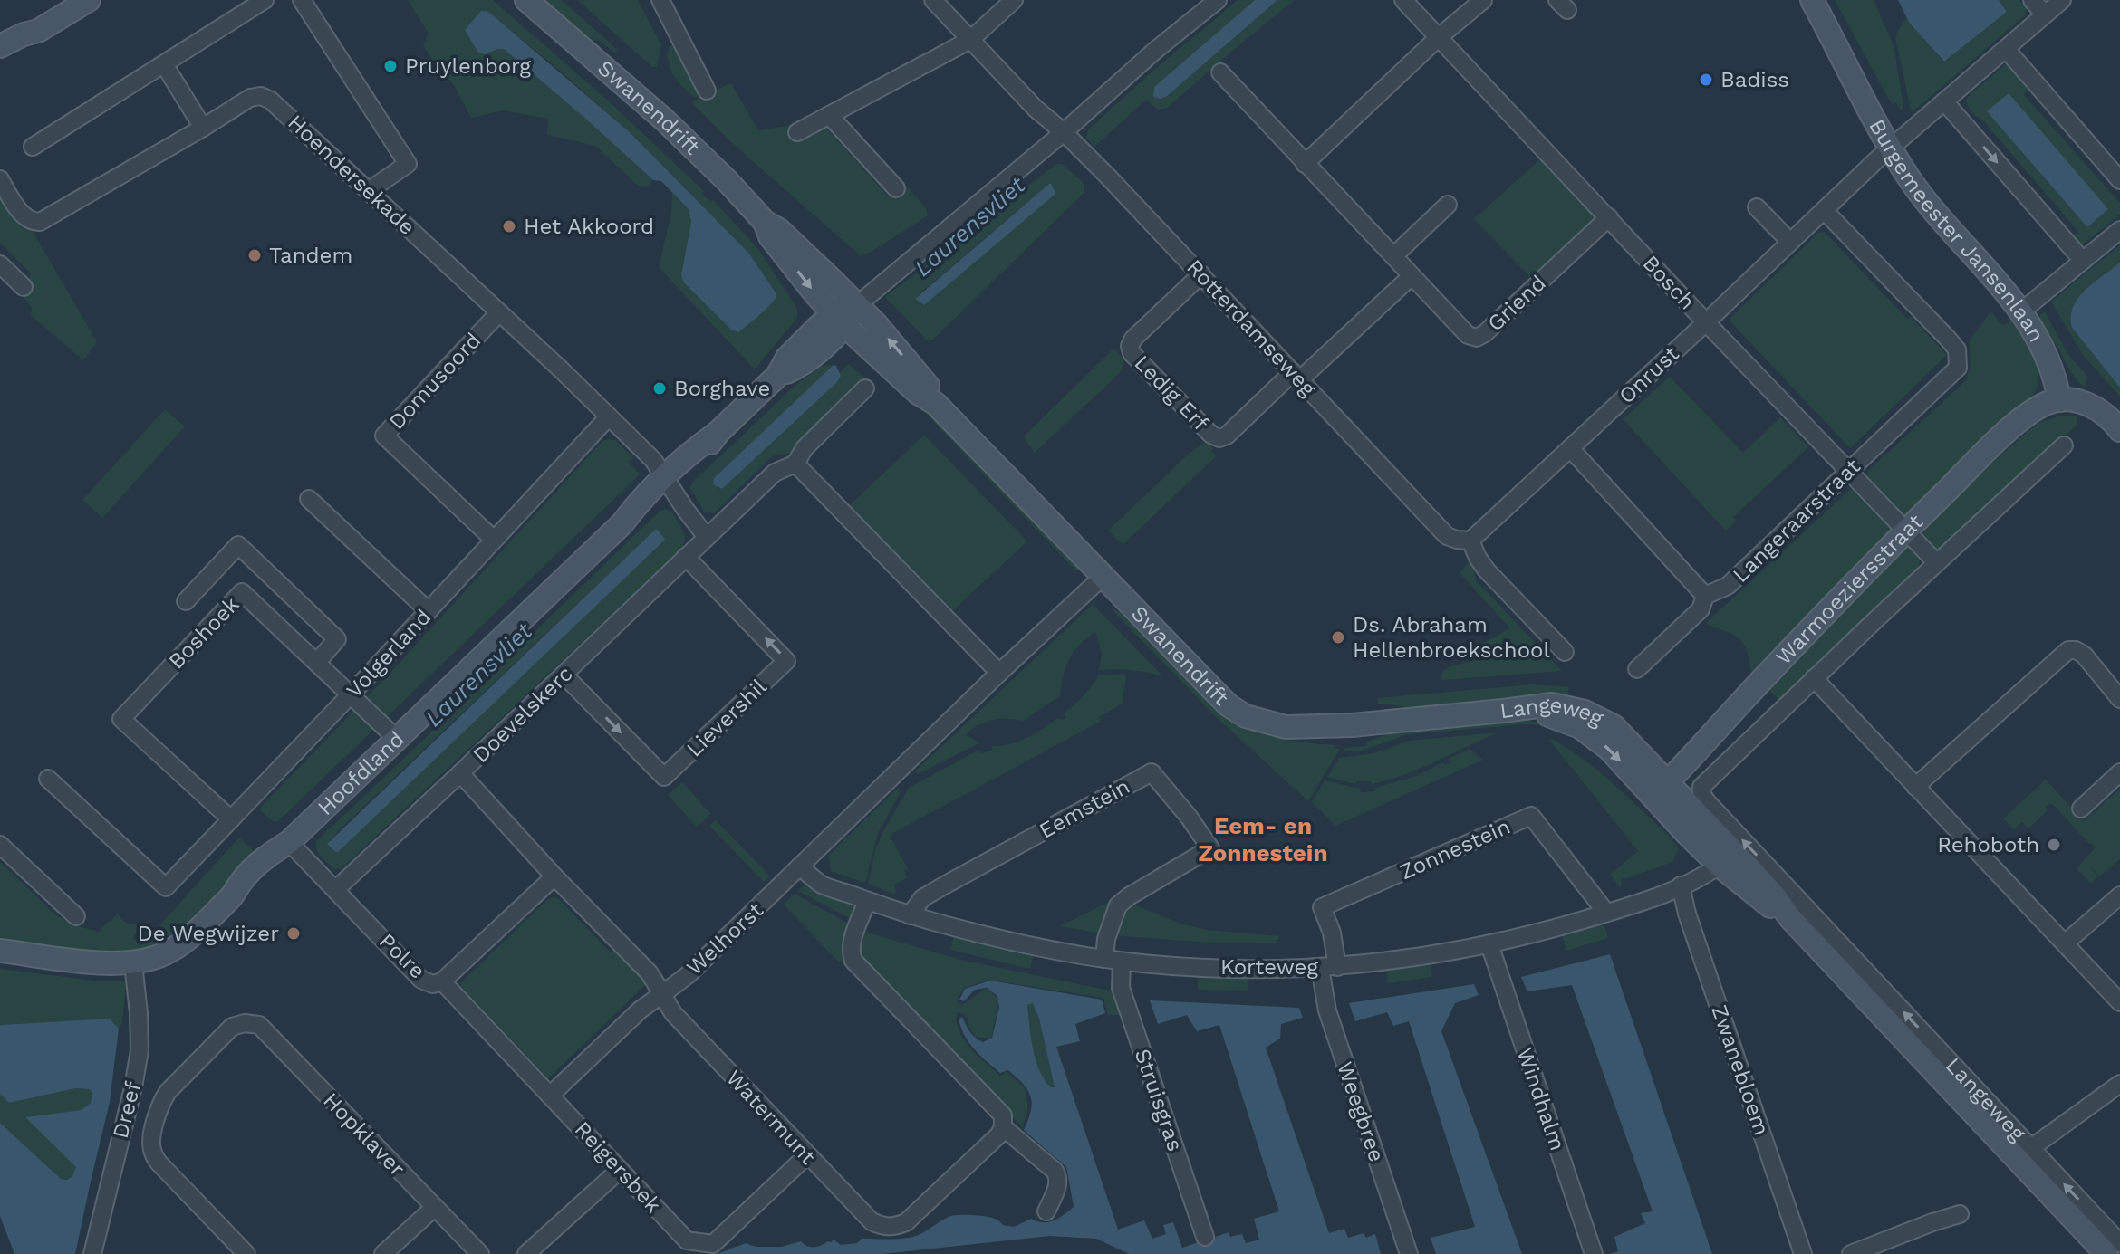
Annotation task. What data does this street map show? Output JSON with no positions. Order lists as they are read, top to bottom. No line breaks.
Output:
{"streets":{"main road":["Swanendrift","Burgemeester Jansenlaan","Warmoeziersstraat","Langeweg","Hoofdland"],"street":["Hoendersekade","Bosch","Griend","Rotterdamseweg","Onrust","Domusoord","Ledig Erf","Langeraarstraat","Boshoek","Volgerland","Doevelskerc","Lievershil","Eemstein","Zonnestein","Welhorst","Polre","Korteweg","Zwanebloem","Windhalm","Struisgras","Dreef","Weegbree","Watermunt","Hopklaver","Reigersbek"]},"crossings":[["Swanendrift","Langeweg"],["Swanendrift","Hoofdland"],["Swanendrift","Welhorst"],["Hoendersekade","Domusoord"],["Hoendersekade","Volgerland"],["Hoendersekade","Hoofdland"],["Burgemeester Jansenlaan","Onrust"],["Burgemeester Jansenlaan","Warmoeziersstraat"],["Bosch","Griend"],["Bosch","Onrust"],["Bosch","Langeraarstraat"],["Bosch","Warmoeziersstraat"],["Rotterdamseweg","Onrust"],["Rotterdamseweg","Ledig Erf"],["Rotterdamseweg","Hoofdland"],["Onrust","Langeraarstraat"],["Domusoord","Volgerland"],["Warmoeziersstraat","Langeweg"],["Boshoek","Volgerland"],["Boshoek","Hoofdland"],["Doevelskerc","Lievershil"],["Doevelskerc","Polre"],["Langeweg","Korteweg"],["Hoofdland","Polre"],["Hoofdland","Dreef"],["Eemstein","Korteweg"],["Eemstein","Struisgras"],["Zonnestein","Korteweg"],["Welhorst","Korteweg"],["Welhorst","Watermunt"],["Polre","Reigersbek"],["Korteweg","Zwanebloem"],["Korteweg","Windhalm"],["Korteweg","Struisgras"],["Korteweg","Weegbree"],["Watermunt","Reigersbek"]],"districts":["Eem- en Zonnestein"],"water":["Laurensvliet"],"places":["Pruylenborg","Badiss","Het Akkoord","Tandem","Borghave","Ds. Abraham Hellenbroekschool","Rehoboth","De Wegwijzer"]}
